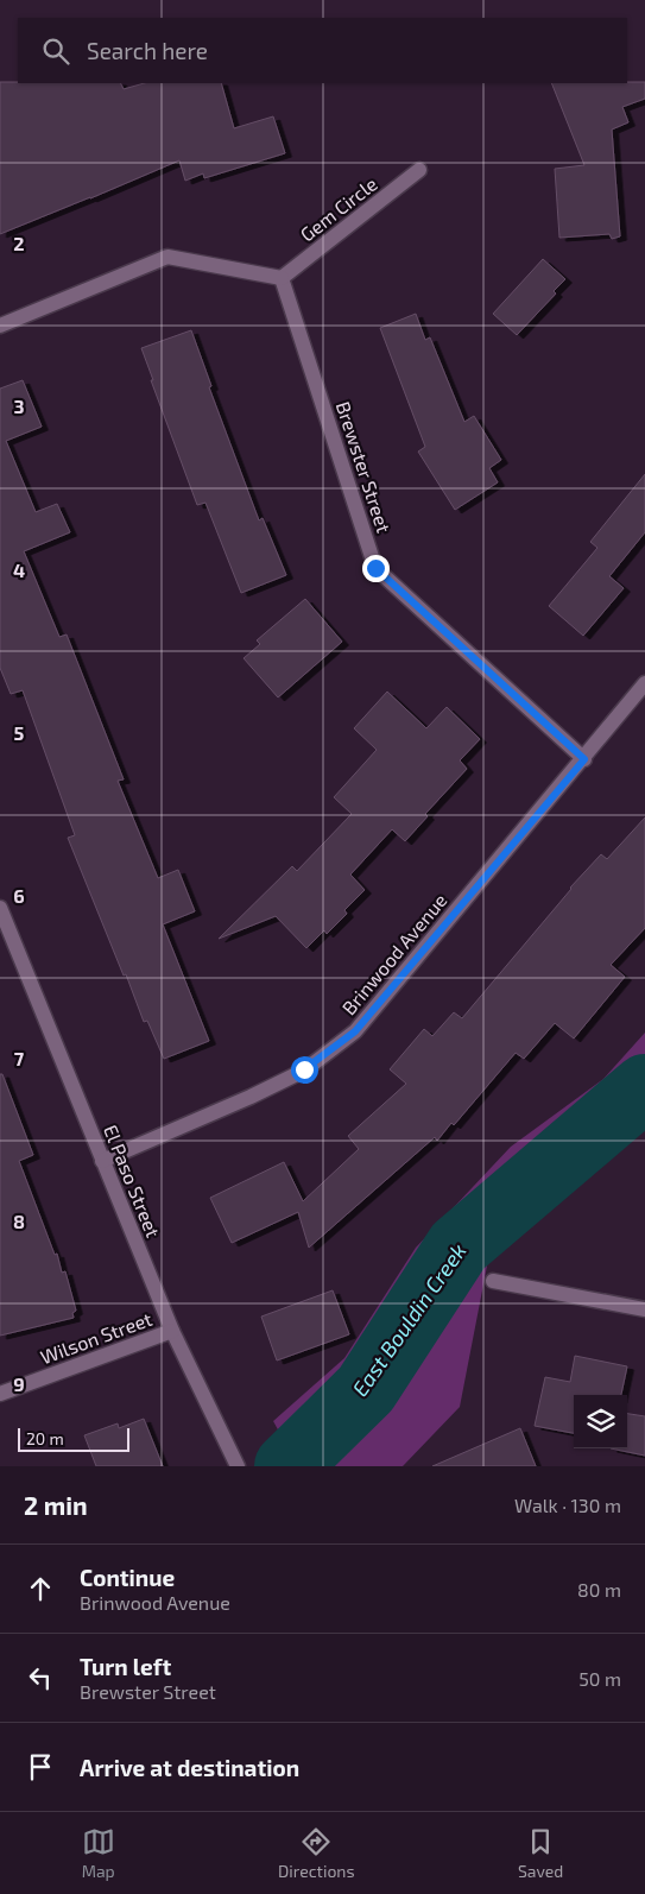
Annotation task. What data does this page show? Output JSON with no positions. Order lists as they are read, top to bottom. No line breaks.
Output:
{"streets":{"street":["Gem Circle","Brewster Street","Brinwood Avenue","El Paso Street","Wilson Street"]},"crossings":[["Gem Circle","Brewster Street"],["Brewster Street","Brinwood Avenue"],["Brinwood Avenue","El Paso Street"],["El Paso Street","Wilson Street"]],"water":["East Bouldin Creek"],"scale_bar":"20 m","page":{"search":"Search here","scale":"20 m","heading":["2 min","Walk · 130 m"],"list":[["Continue","Brinwood Avenue","80 m"],["Turn left","Brewster Street","50 m"],"Arrive at destination"],"nav":["Map","Directions","Saved"]},"grid":{"rows":["2","3","4","5","6","7","8","9"]}}
